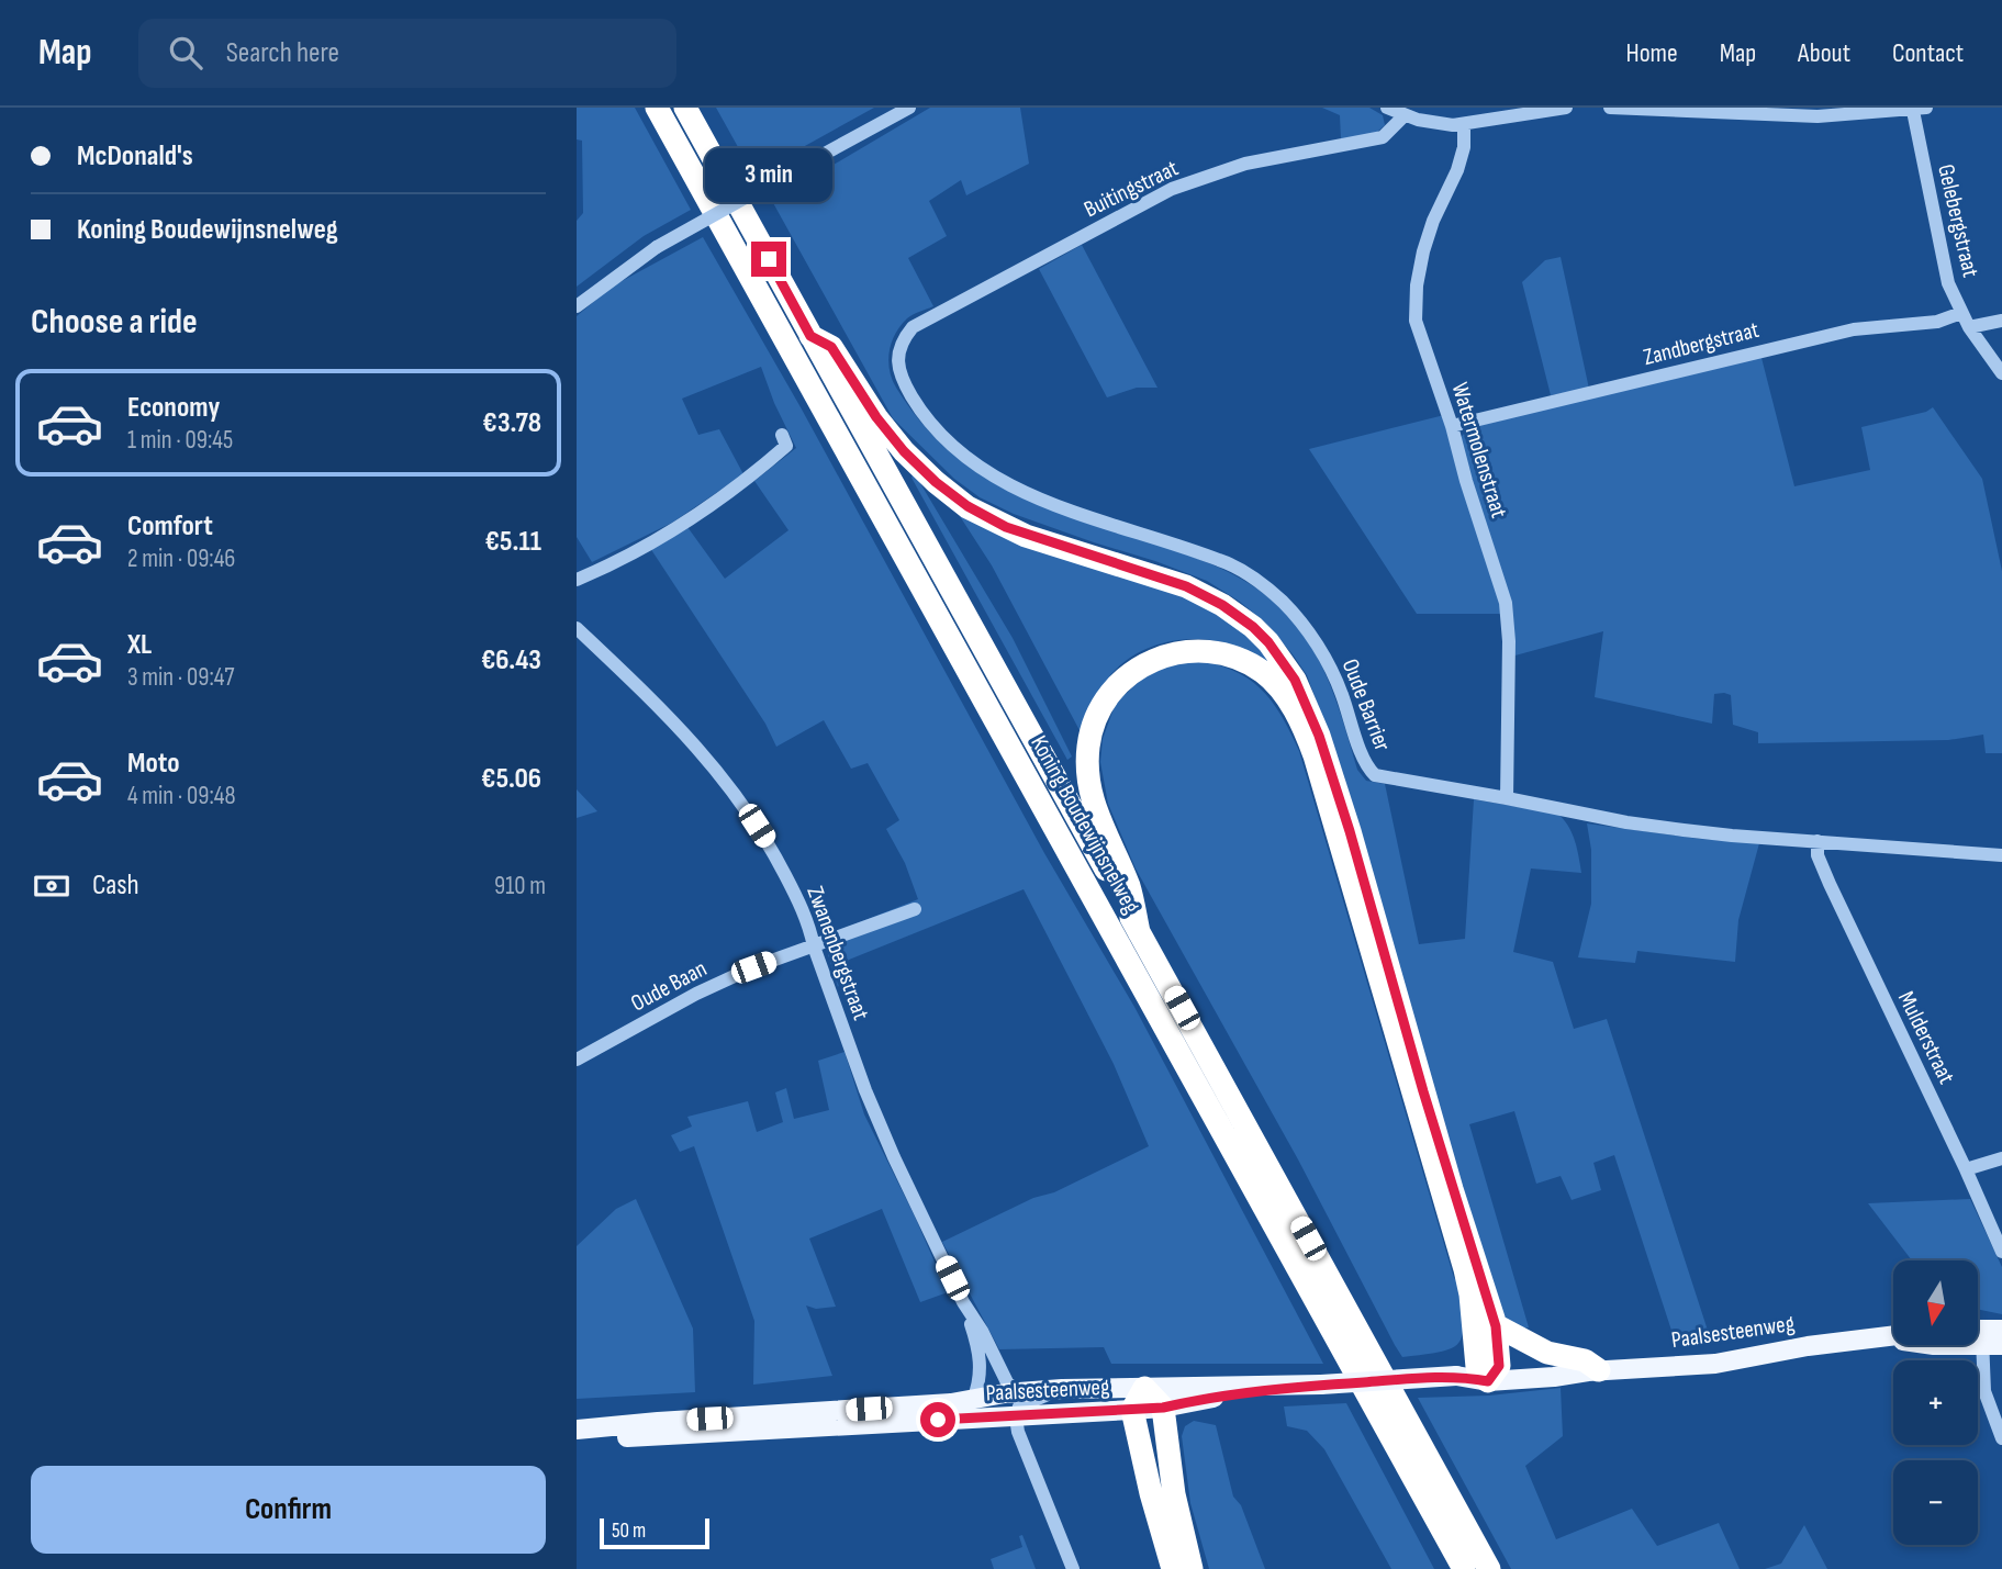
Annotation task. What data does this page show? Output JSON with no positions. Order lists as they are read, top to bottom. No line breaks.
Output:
{"streets":{"highway":["Koning Boudewijnsnelweg"],"main road":["Paalsesteenweg"],"street":["Buitingstraat","Gelebergstraat","Zandbergstraat","Watermolenstraat","Oude Barrier","Zwanenbergstraat","Oude Baan","Mulderstraat"]},"crossings":[["Buitingstraat","Oude Barrier"],["Gelebergstraat","Zandbergstraat"],["Zandbergstraat","Watermolenstraat"],["Watermolenstraat","Oude Barrier"],["Oude Barrier","Mulderstraat"],["Zwanenbergstraat","Oude Baan"],["Zwanenbergstraat","Paalsesteenweg"]],"scale_bar":"50 m","north":"bottom","page":{"header":"Map","search":"Search here","nav":["Home","Map","About","Contact"],"banner":["McDonald's","Koning Boudewijnsnelweg"],"bubble":"3 min","heading":"Choose a ride","list":[{"name":"Economy","note":"1 min · 09:45","value":"€3.78"},{"name":"Comfort","note":"2 min · 09:46","value":"€5.11"},{"name":"XL","note":"3 min · 09:47","value":"€6.43"},{"name":"Moto","note":"4 min · 09:48","value":"€5.06"}],"pay":["Cash","910 m"],"map_buttons":["+","−"],"buttons":"Confirm","scale":"50 m"}}
